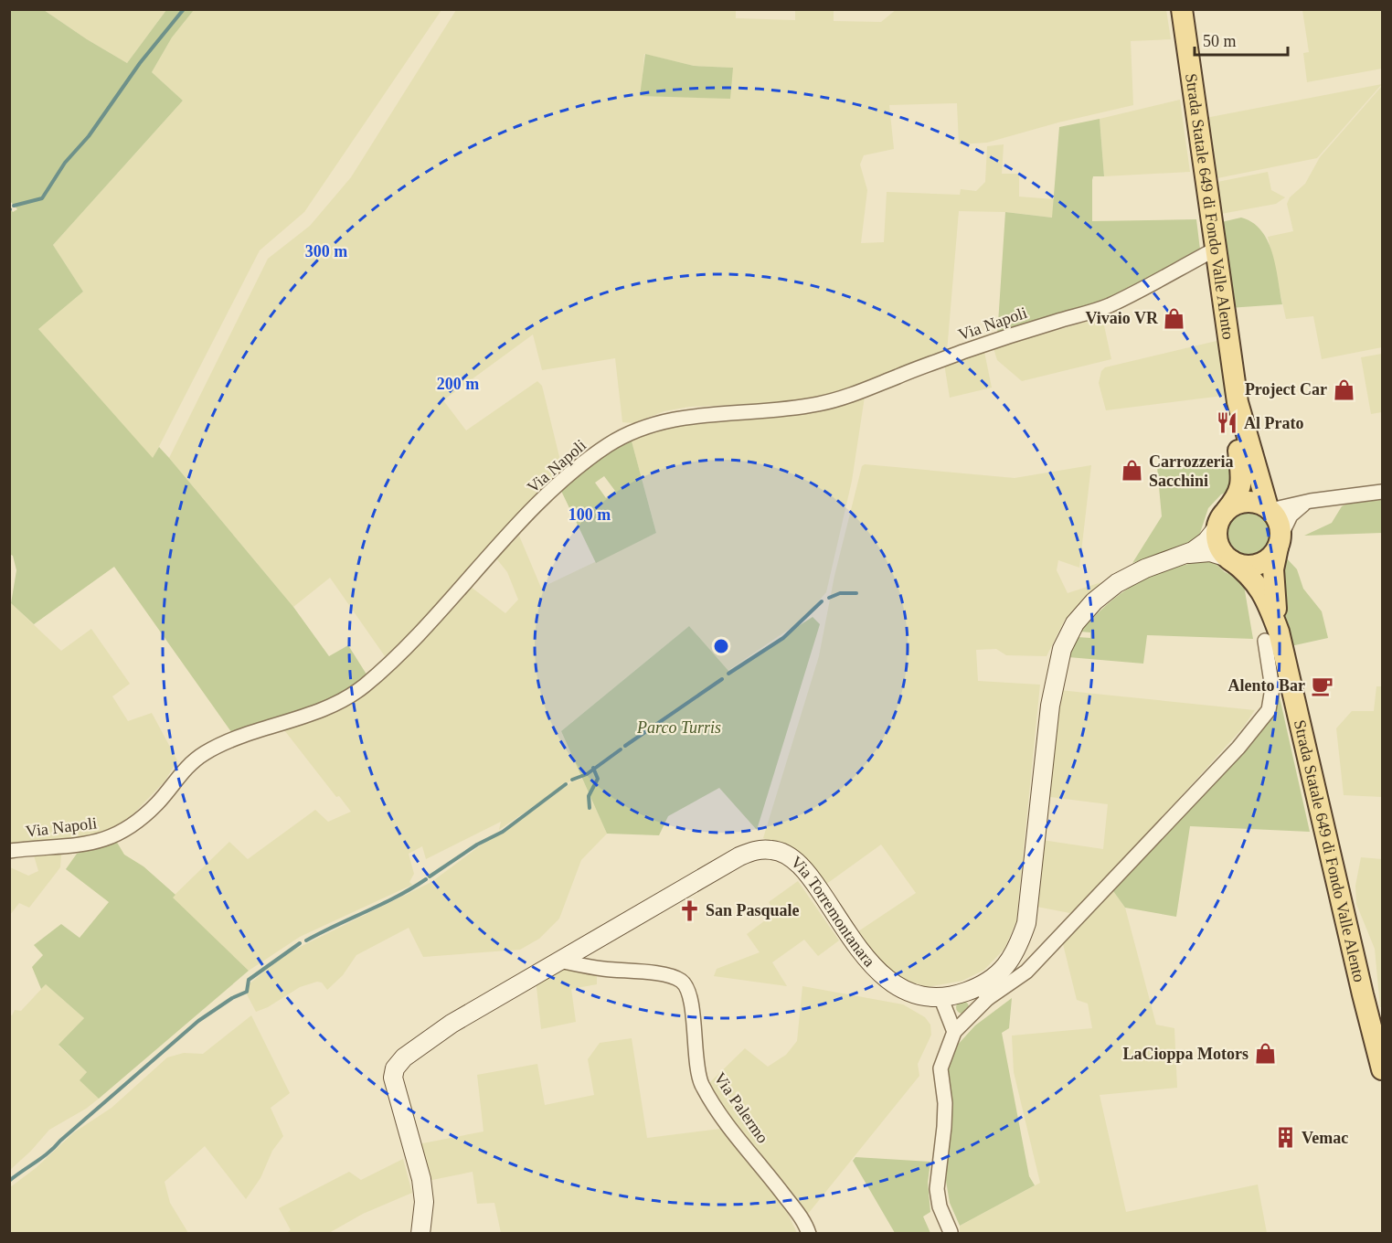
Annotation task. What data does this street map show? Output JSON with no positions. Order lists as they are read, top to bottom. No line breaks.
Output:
{"streets":{"main road":["Strada Statale 649 di Fondo Valle Alento"],"street":["Via Napoli","Via Torremontanara","Via Palermo"]},"crossings":[["Strada Statale 649 di Fondo Valle Alento","Via Napoli"],["Strada Statale 649 di Fondo Valle Alento","Via Torremontanara"],["Via Torremontanara","Via Palermo"]],"parks":["Parco Turris"],"places":{"shop":["Vivaio VR","Project Car","Carrozzeria Sacchini","LaCioppa Motors"],"restaurant":["Al Prato"],"cafe":["Alento Bar"],"church":["San Pasquale"],"building":["Vemac"]},"scale_bar":"50 m","rings":["300 m","200 m","100 m"]}
